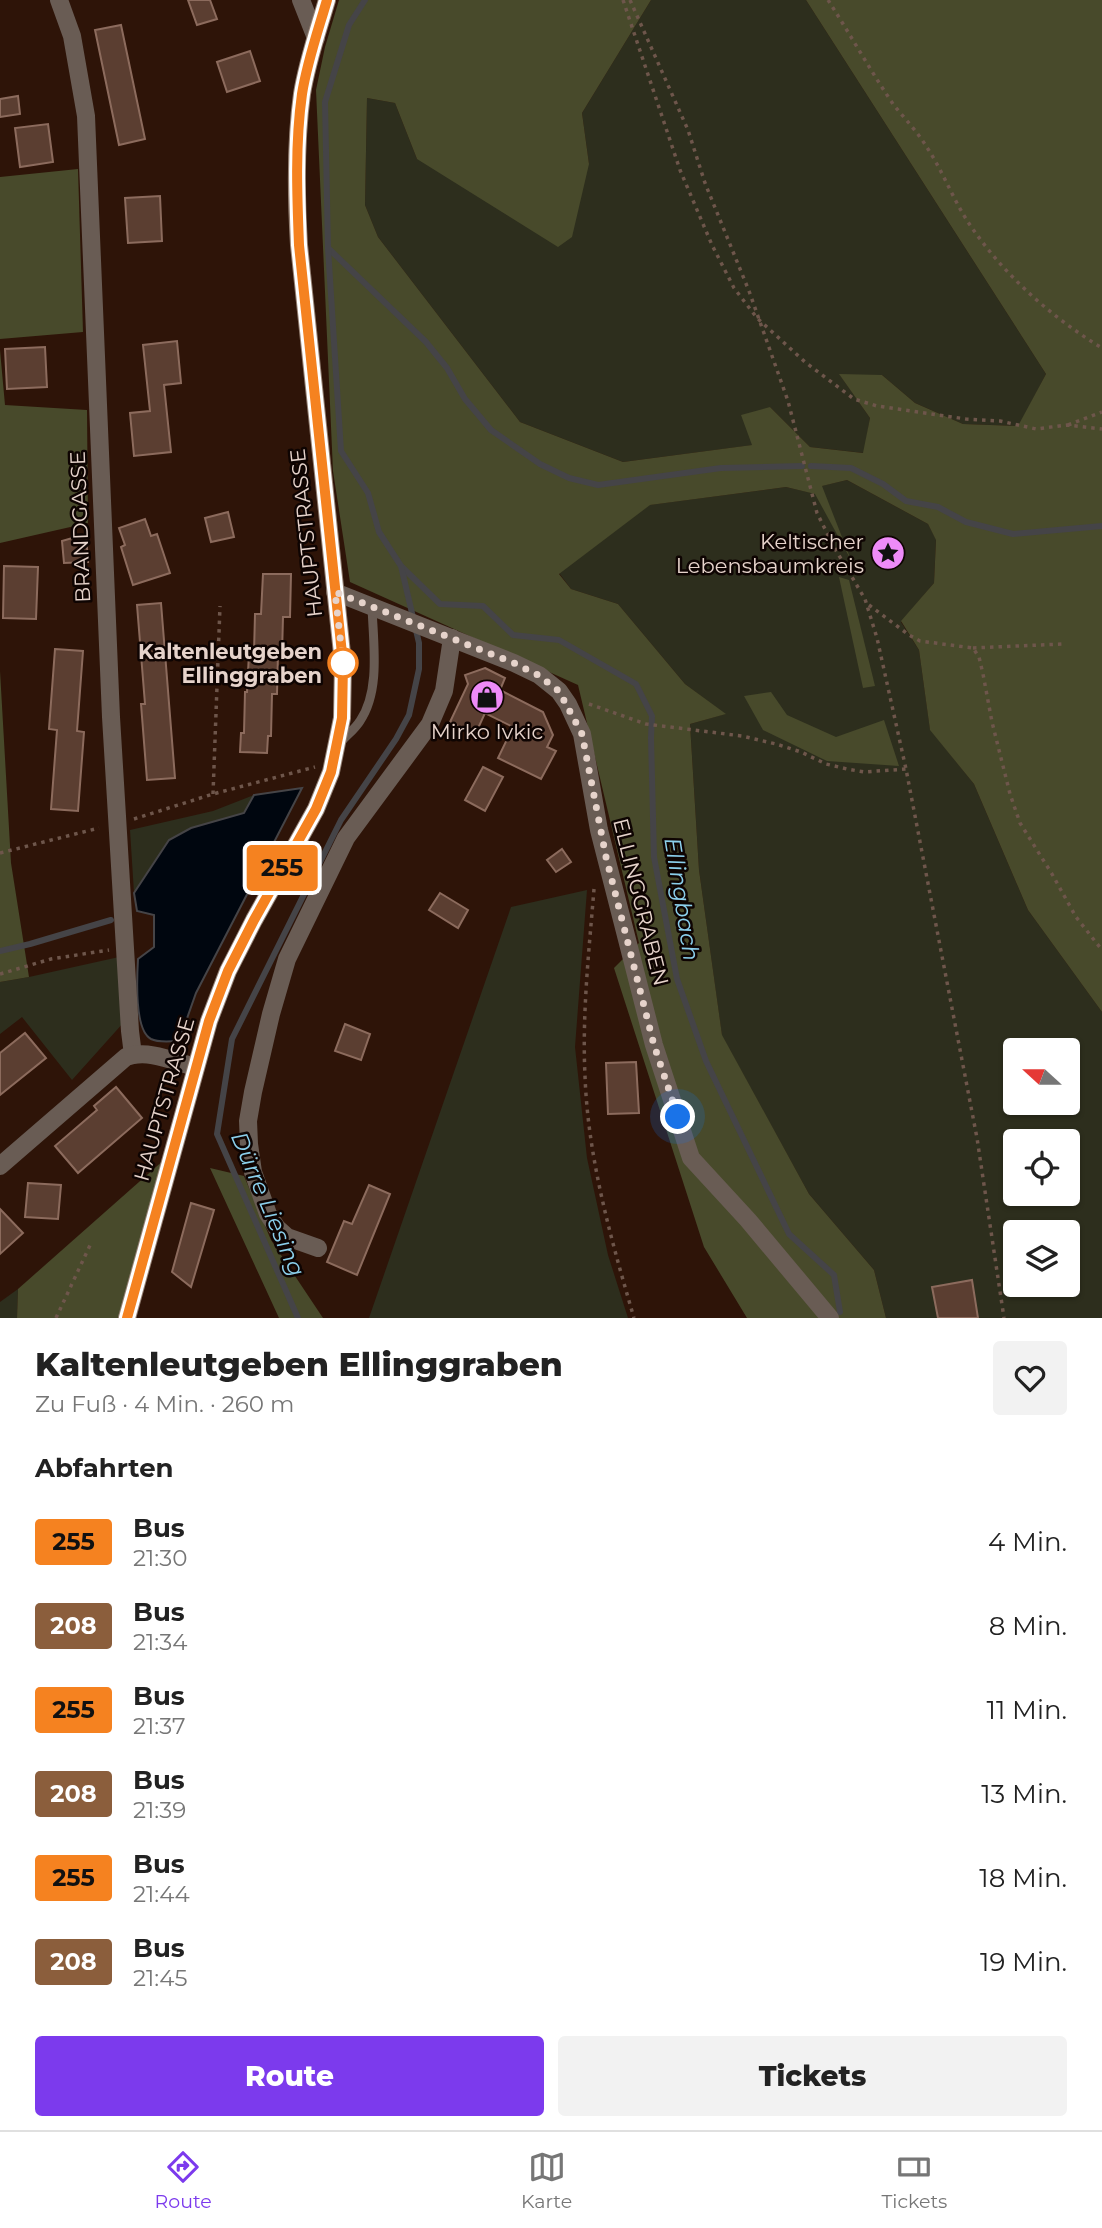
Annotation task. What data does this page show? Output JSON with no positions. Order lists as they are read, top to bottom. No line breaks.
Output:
{"streets":{"main road":["HAUPTSTRASSE"],"street":["BRANDGASSE","ELLINGGRABEN"]},"crossings":[["HAUPTSTRASSE","ELLINGGRABEN"]],"water":["Ellingbach","Dürre Liesing"],"places":{"place":["Keltischer Lebensbaumkreis"],"other":["Kaltenleutgeben Ellinggraben"],"shop":["Mirko Ivkic"]},"lines":["bus line 255"],"north":"left","page":{"on_map":"255","heading":[["Kaltenleutgeben Ellinggraben","Zu Fuß · 4 Min. · 260 m"],"Abfahrten"],"list":[{"mark":"255","name":"Bus","note":"21:30","value":"4 Min."},{"mark":"208","name":"Bus","note":"21:34","value":"8 Min."},{"mark":"255","name":"Bus","note":"21:37","value":"11 Min."},{"mark":"208","name":"Bus","note":"21:39","value":"13 Min."},{"mark":"255","name":"Bus","note":"21:44","value":"18 Min."},{"mark":"208","name":"Bus","note":"21:45","value":"19 Min."}],"buttons":["Route","Tickets"],"tabs":["Route","Karte","Tickets"]}}
